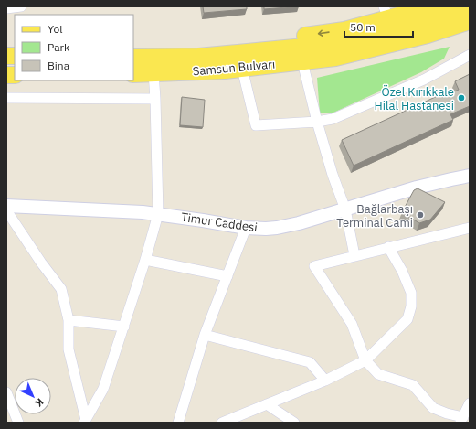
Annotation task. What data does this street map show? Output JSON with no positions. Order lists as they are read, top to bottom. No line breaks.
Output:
{"streets":{"main road":["Samsun Bulvarı"],"street":["Timur Caddesi"]},"places":["Özel Kırıkkale Hilal Hastanesi","Bağlarbaşı Terminal Cami"],"legend":["Yol","Park","Bina"],"scale_bar":"50 m","north":"bottom right"}
